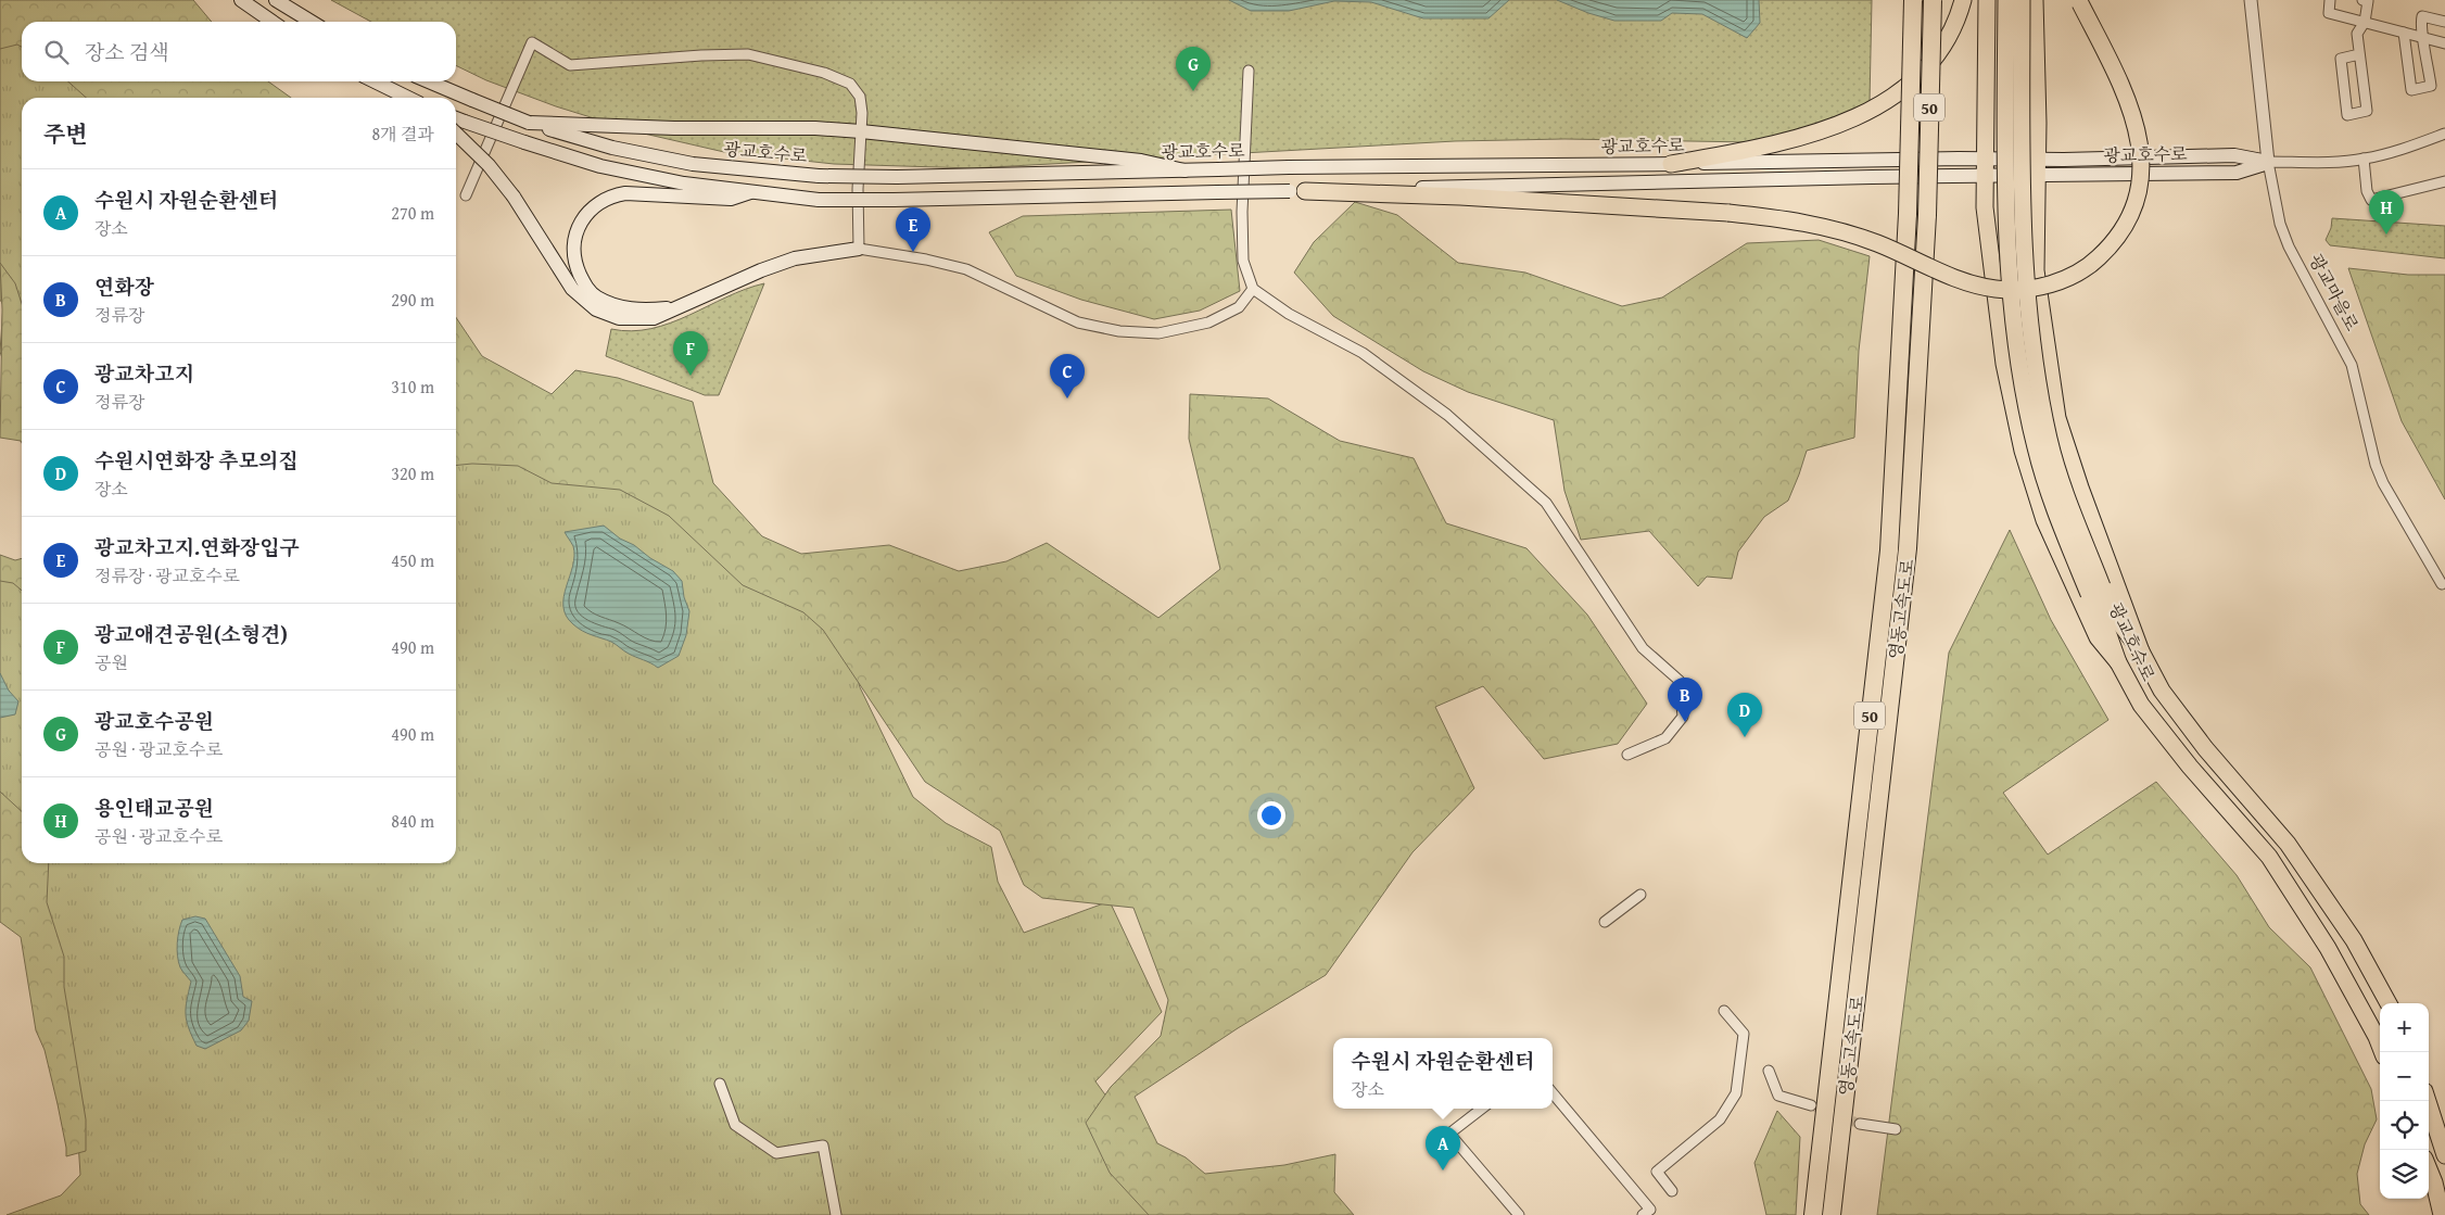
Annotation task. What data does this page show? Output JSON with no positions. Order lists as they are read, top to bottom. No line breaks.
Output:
{"streets":{"highway":["50","광교호수로","영동고속도로"],"street":["광교마을로"]},"crossings":[["광교호수로","광교마을로"]],"page":{"search":"장소 검색","pins":["G","H","E","F","C","B","D","A"],"heading":["주변","8개 결과"],"list":[{"mark":"A","name":"수원시 자원순환센터","note":"장소","value":"270 m"},{"mark":"B","name":"연화장","note":"정류장","value":"290 m"},{"mark":"C","name":"광교차고지","note":"정류장","value":"310 m"},{"mark":"D","name":"수원시연화장 추모의집","note":"장소","value":"320 m"},{"mark":"E","name":"광교차고지.연화장입구","note":"정류장 · 광교호수로","value":"450 m"},{"mark":"F","name":"광교애견공원(소형견)","note":"공원","value":"490 m"},{"mark":"G","name":"광교호수공원","note":"공원 · 광교호수로","value":"490 m"},{"mark":"H","name":"용인태교공원","note":"공원 · 광교호수로","value":"840 m"}],"map_buttons":["+","−"],"popup":["수원시 자원순환센터","장소"]}}
